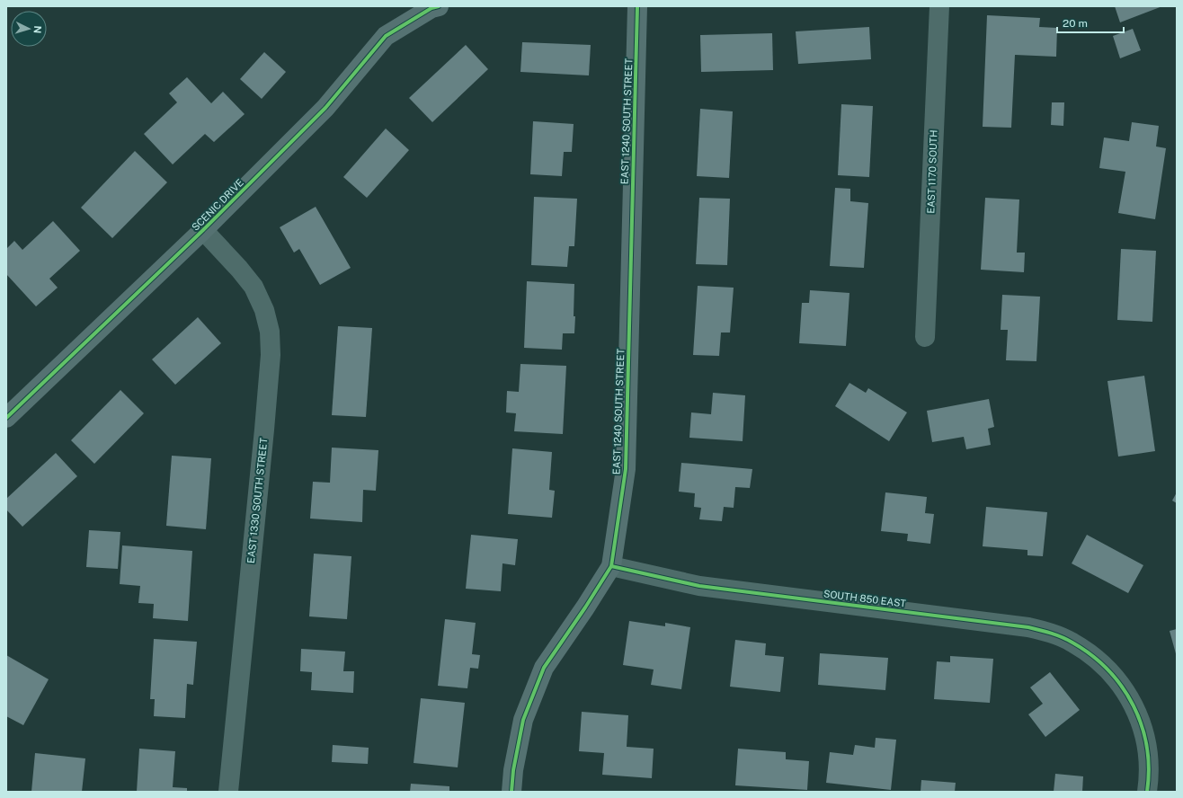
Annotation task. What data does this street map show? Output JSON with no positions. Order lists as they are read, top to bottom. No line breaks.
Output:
{"streets":{"street":["EAST 1240 SOUTH STREET","EAST 1170 SOUTH","SCENIC DRIVE","EAST 1330 SOUTH STREET","SOUTH 850 EAST"]},"crossings":[["EAST 1240 SOUTH STREET","SOUTH 850 EAST"],["SCENIC DRIVE","EAST 1330 SOUTH STREET"]],"scale_bar":"20 m","north":"right"}
